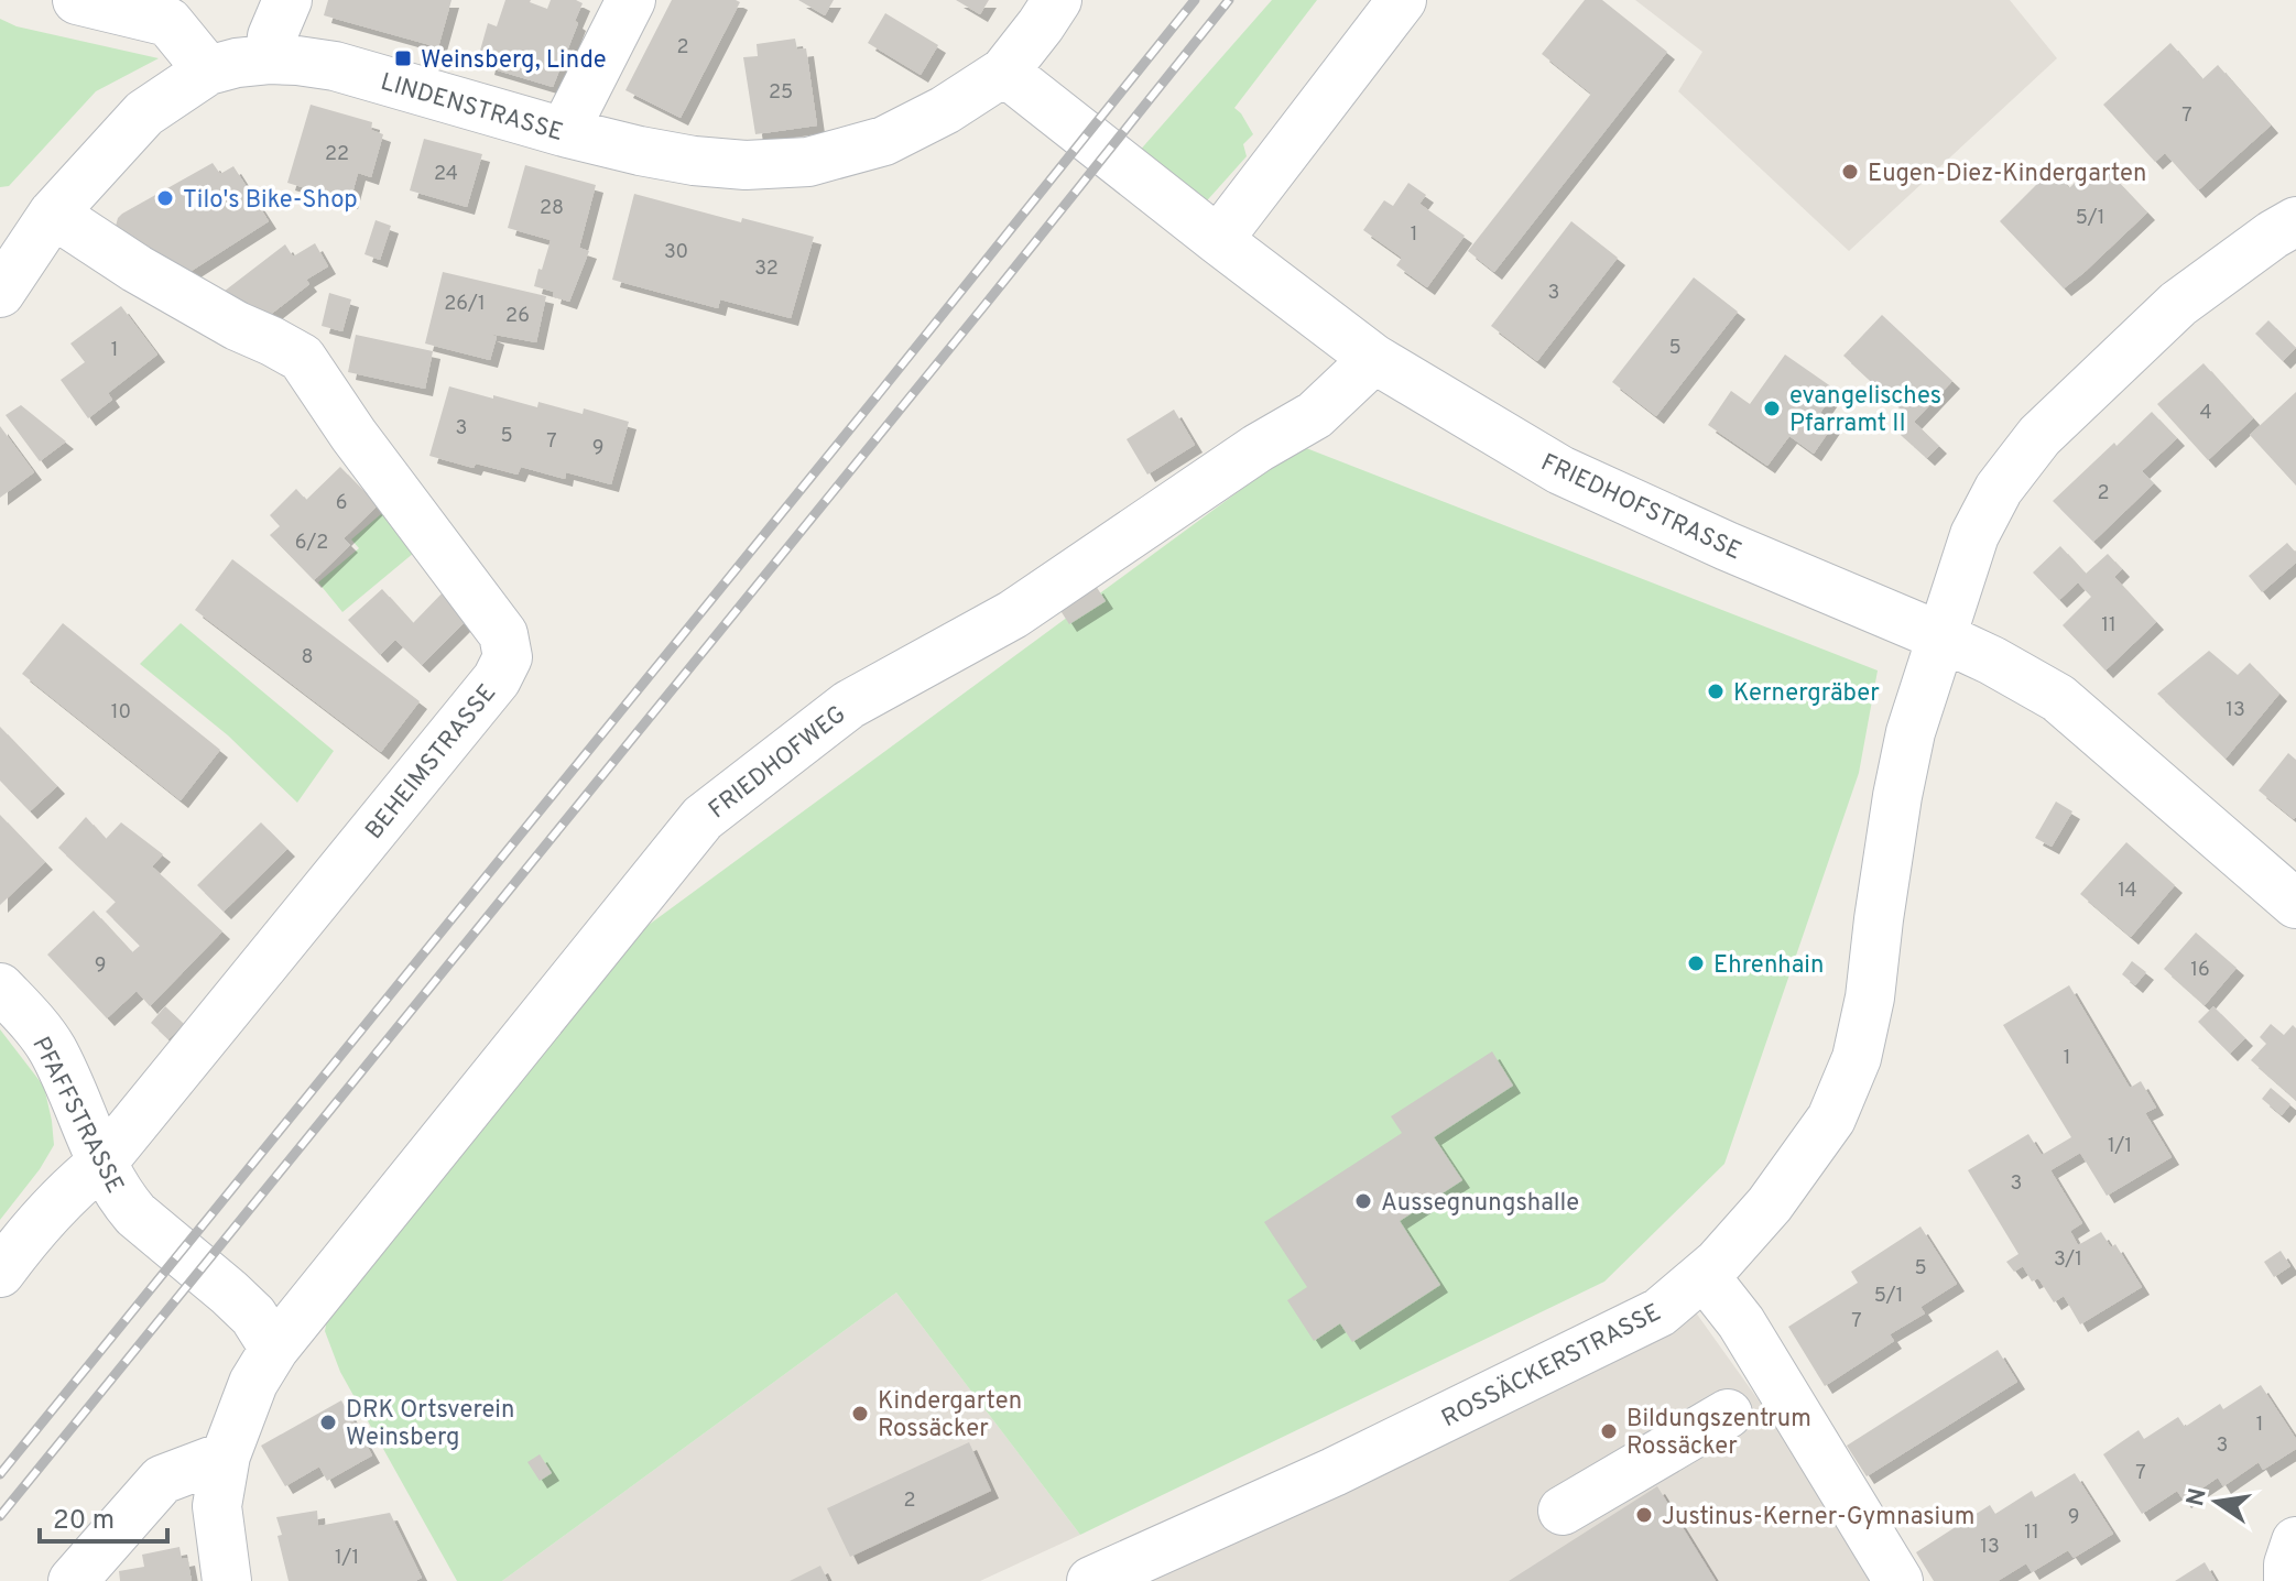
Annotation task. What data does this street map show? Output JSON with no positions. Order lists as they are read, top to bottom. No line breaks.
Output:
{"streets":{"street":["LINDENSTRASSE","FRIEDHOFSTRASSE","BEHEIMSTRASSE","FRIEDHOFWEG","PFAFFSTRASSE","ROSSÄCKERSTRASSE"]},"crossings":[["LINDENSTRASSE","FRIEDHOFSTRASSE"],["LINDENSTRASSE","BEHEIMSTRASSE"],["FRIEDHOFSTRASSE","FRIEDHOFWEG"],["FRIEDHOFSTRASSE","ROSSÄCKERSTRASSE"],["BEHEIMSTRASSE","PFAFFSTRASSE"],["FRIEDHOFWEG","PFAFFSTRASSE"]],"places":{"transit":["Weinsberg, Linde"],"other":["Eugen-Diez-Kindergarten","Tilo's Bike-Shop","evangelisches Pfarramt II","Kernergräber","Ehrenhain","Aussegnungshalle","Kindergarten Rossäcker","DRK Ortsverein Weinsberg","Bildungszentrum Rossäcker","Justinus-Kerner-Gymnasium"]},"house_numbers":["2","25","7","22","24","28","5/1","1","30","32","3","26/1","26","5","1","4","3","5","7","9","2","6","6/2","11","8","13","10","14","9","16","1","1/1","3","3/1","5","5/1","7","1","3","7","2","9","11","13","1/1"],"scale_bar":"20 m","north":"left"}
